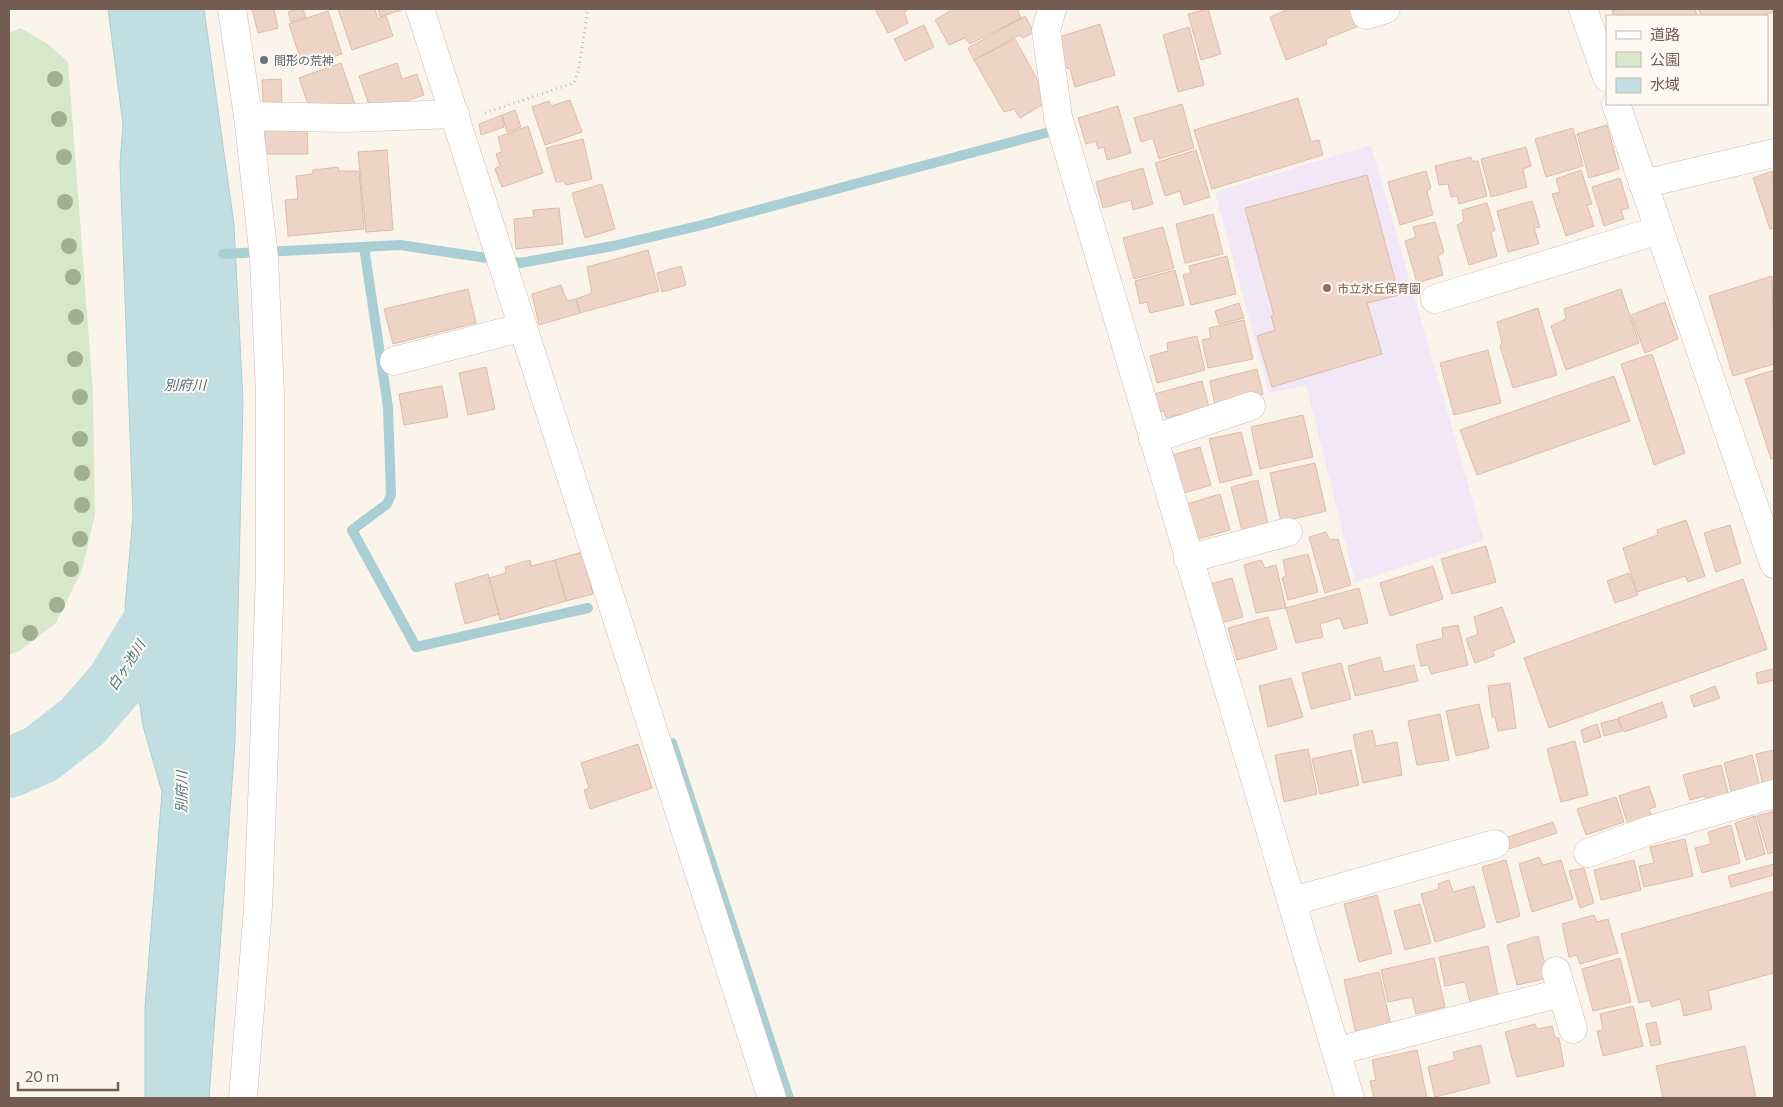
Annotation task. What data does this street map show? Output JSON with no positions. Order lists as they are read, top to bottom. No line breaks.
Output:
{"water":["別府川","白ヶ池川"],"places":["間形の荒神","市立氷丘保育園"],"legend":["道路","公園","水域"],"scale_bar":"20 m"}
